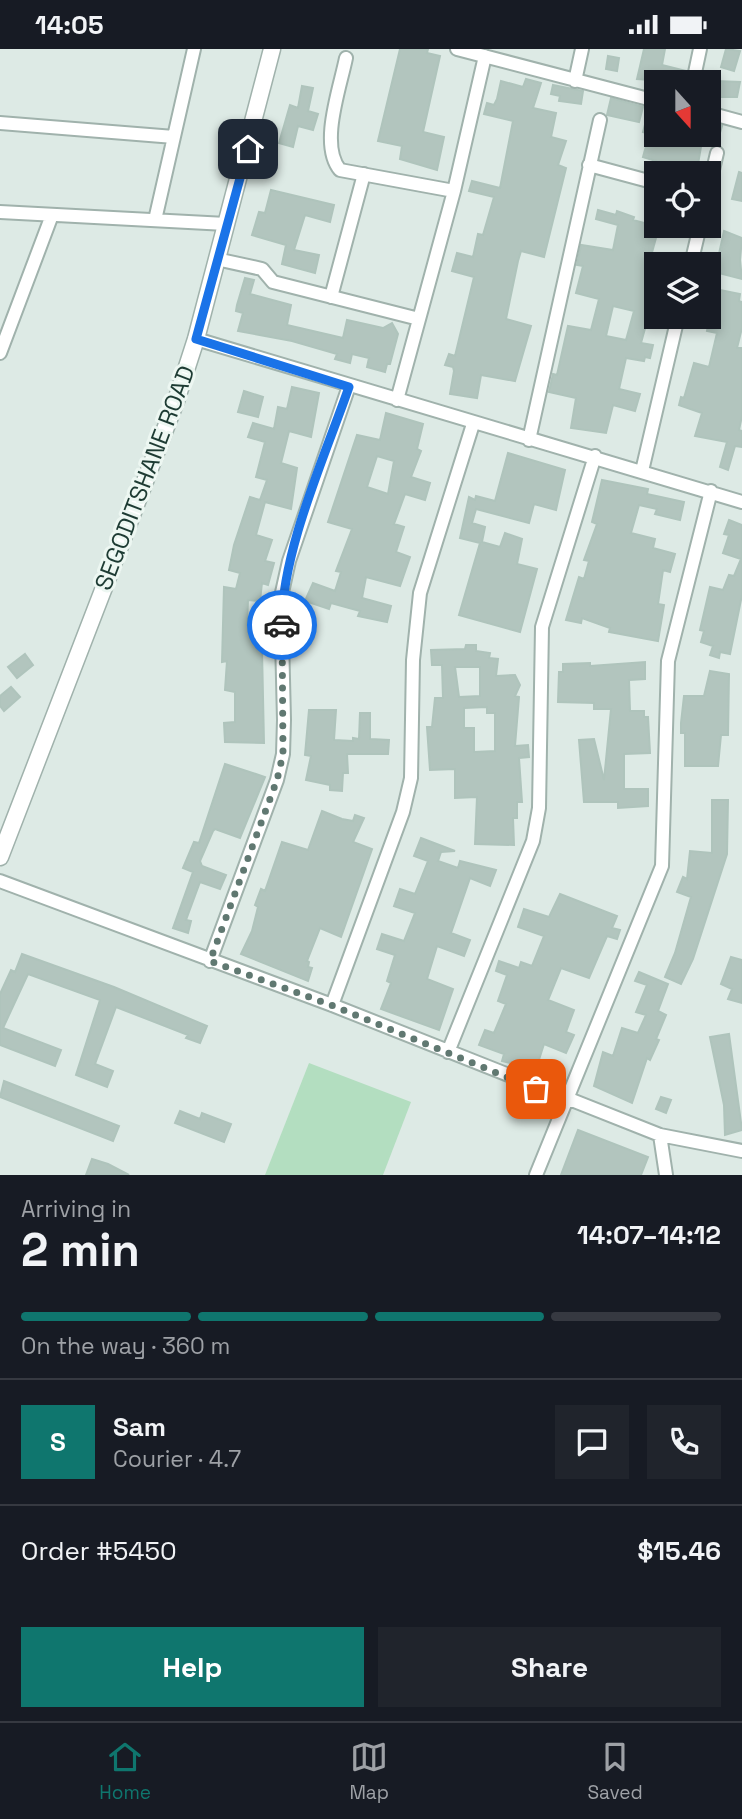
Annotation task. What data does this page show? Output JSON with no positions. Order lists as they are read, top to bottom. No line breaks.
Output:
{"streets":{"street":["SEGODITSHANE ROAD"]},"north":"bottom","page":{"status":"14:05","heading":["2 min","Arriving in","14:07–14:12"],"panel":["Sam","Courier · 4.7","Order #5450","$15.46"],"bar":"On the way · 360 m","round":"S","buttons":["Help","Share"],"tabs":["Home","Map","Saved"]}}
